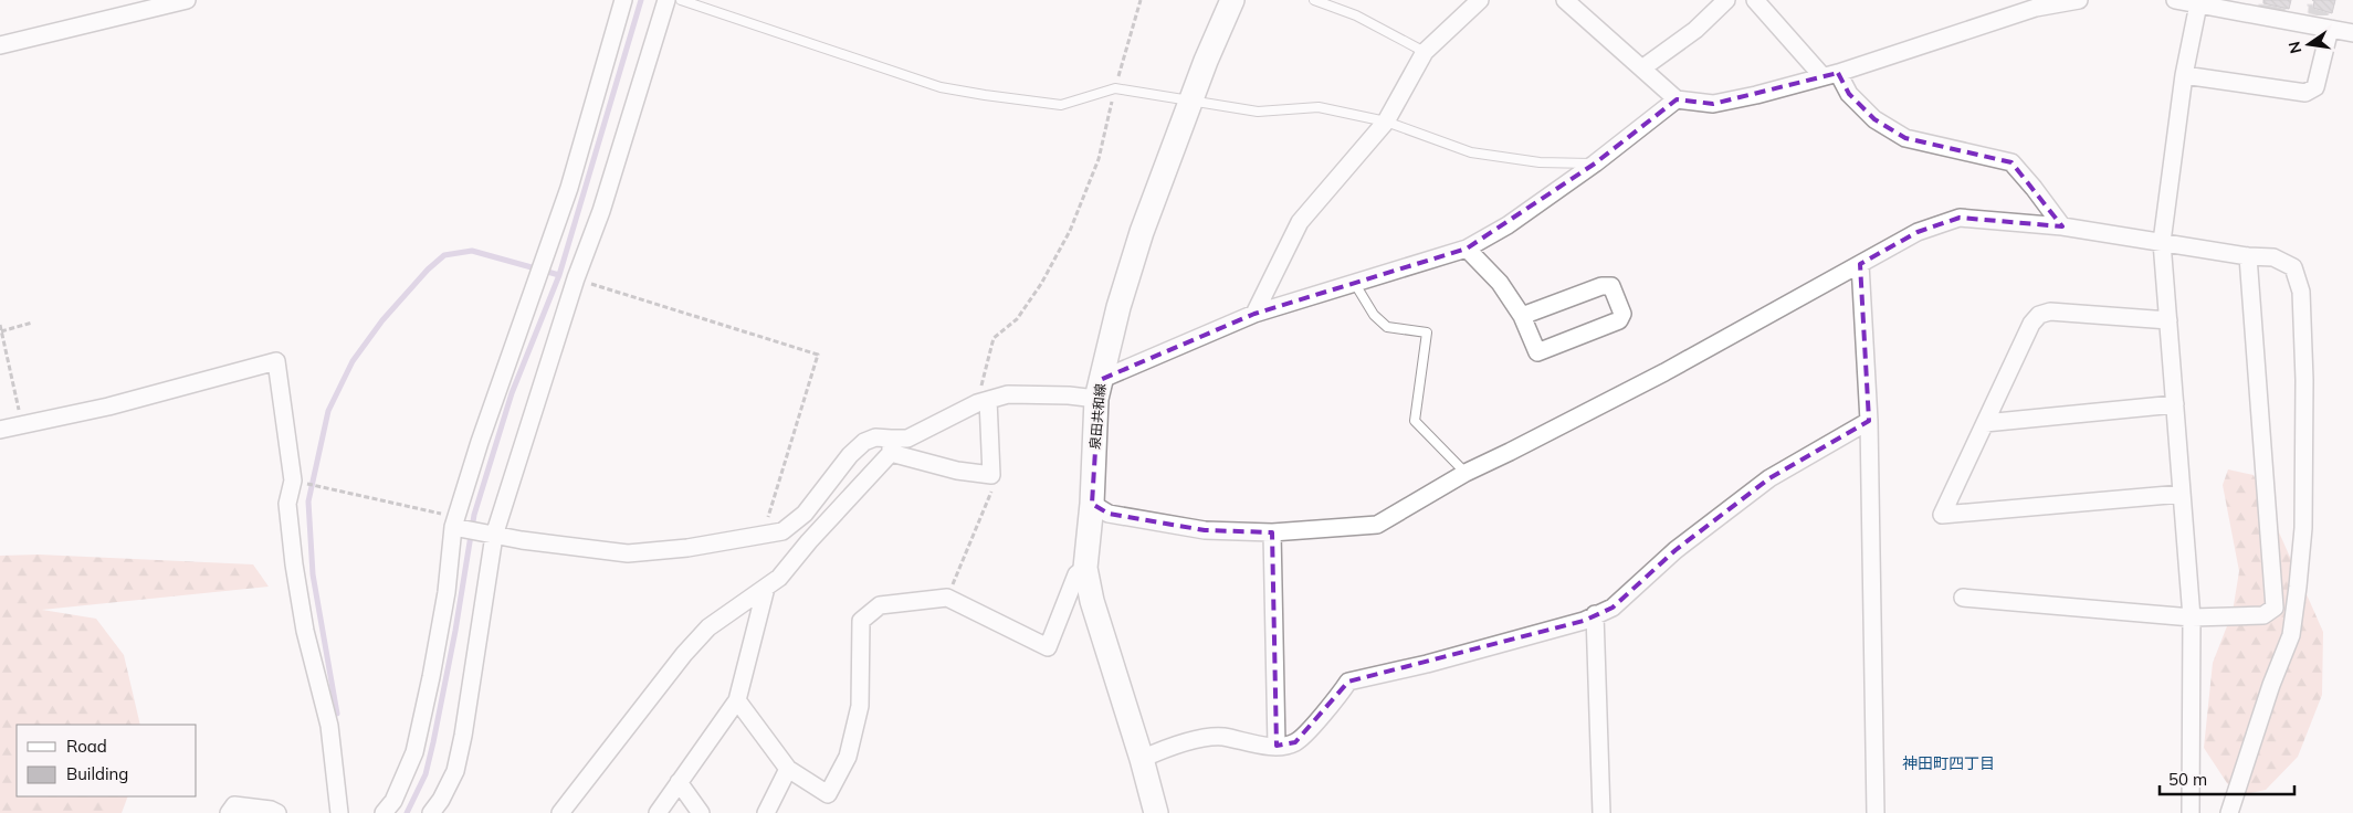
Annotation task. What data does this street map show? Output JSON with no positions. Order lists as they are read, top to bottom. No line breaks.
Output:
{"streets":{"main road":["泉田共和線"]},"districts":["神田町四丁目"],"legend":["Road","Building"],"scale_bar":"50 m","north":"left"}
